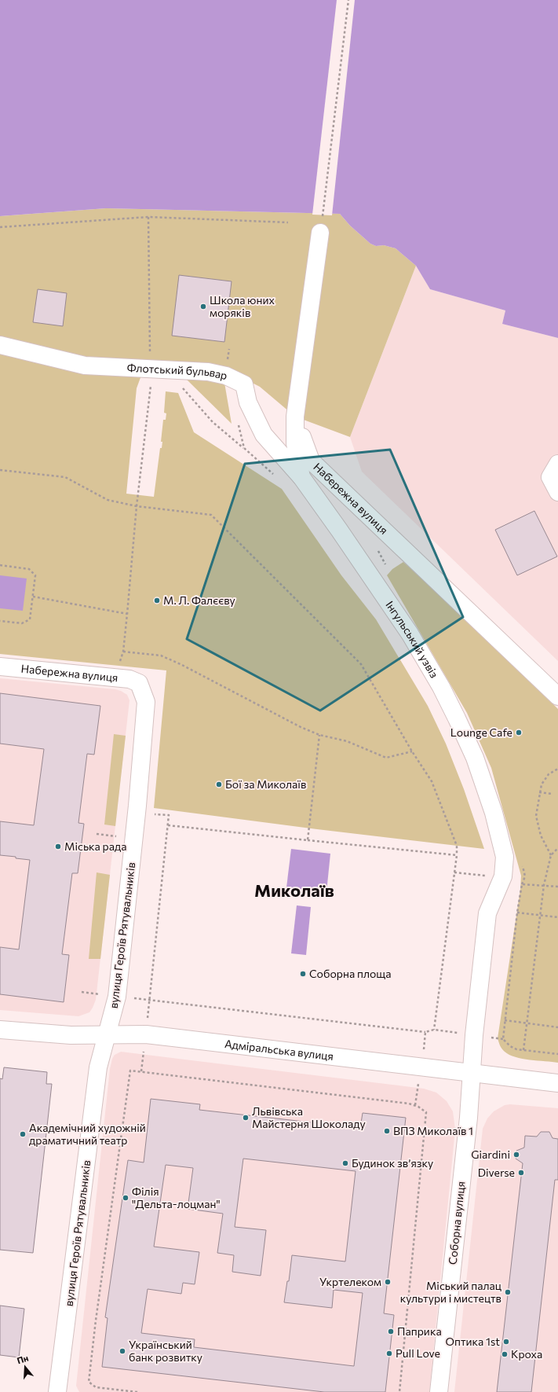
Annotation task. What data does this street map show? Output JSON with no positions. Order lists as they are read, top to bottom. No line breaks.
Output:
{"streets":{"street":["Флотський бульвар","Набережна вулиця","Інгульський узвіз","вулиця Героїв Рятувальників","Адміральська вулиця","Соборна вулиця"]},"crossings":[["Флотський бульвар","Інгульський узвіз"],["Набережна вулиця","Інгульський узвіз"],["Набережна вулиця","вулиця Героїв Рятувальників"],["вулиця Героїв Рятувальників","Адміральська вулиця"],["Адміральська вулиця","Соборна вулиця"]],"districts":["Миколаїв"],"places":["Школа юних моряків","М. Л. Фалєєву","Lounge Cafe","Бої за Миколаїв","Міська рада","Соборна площа","Львівська Майстерня Шоколаду","ВПЗ Миколаїв 1","Академічний художній драматичний театр","Giardini","Будинок зв’язку","Diverse","Філія \"Дельта-лоцман\"","Укртелеком","Міський палац культури і мистецтв","Паприка","Оптика 1st","Український банк розвитку","Pull Love","Кроха"],"north":"top"}
